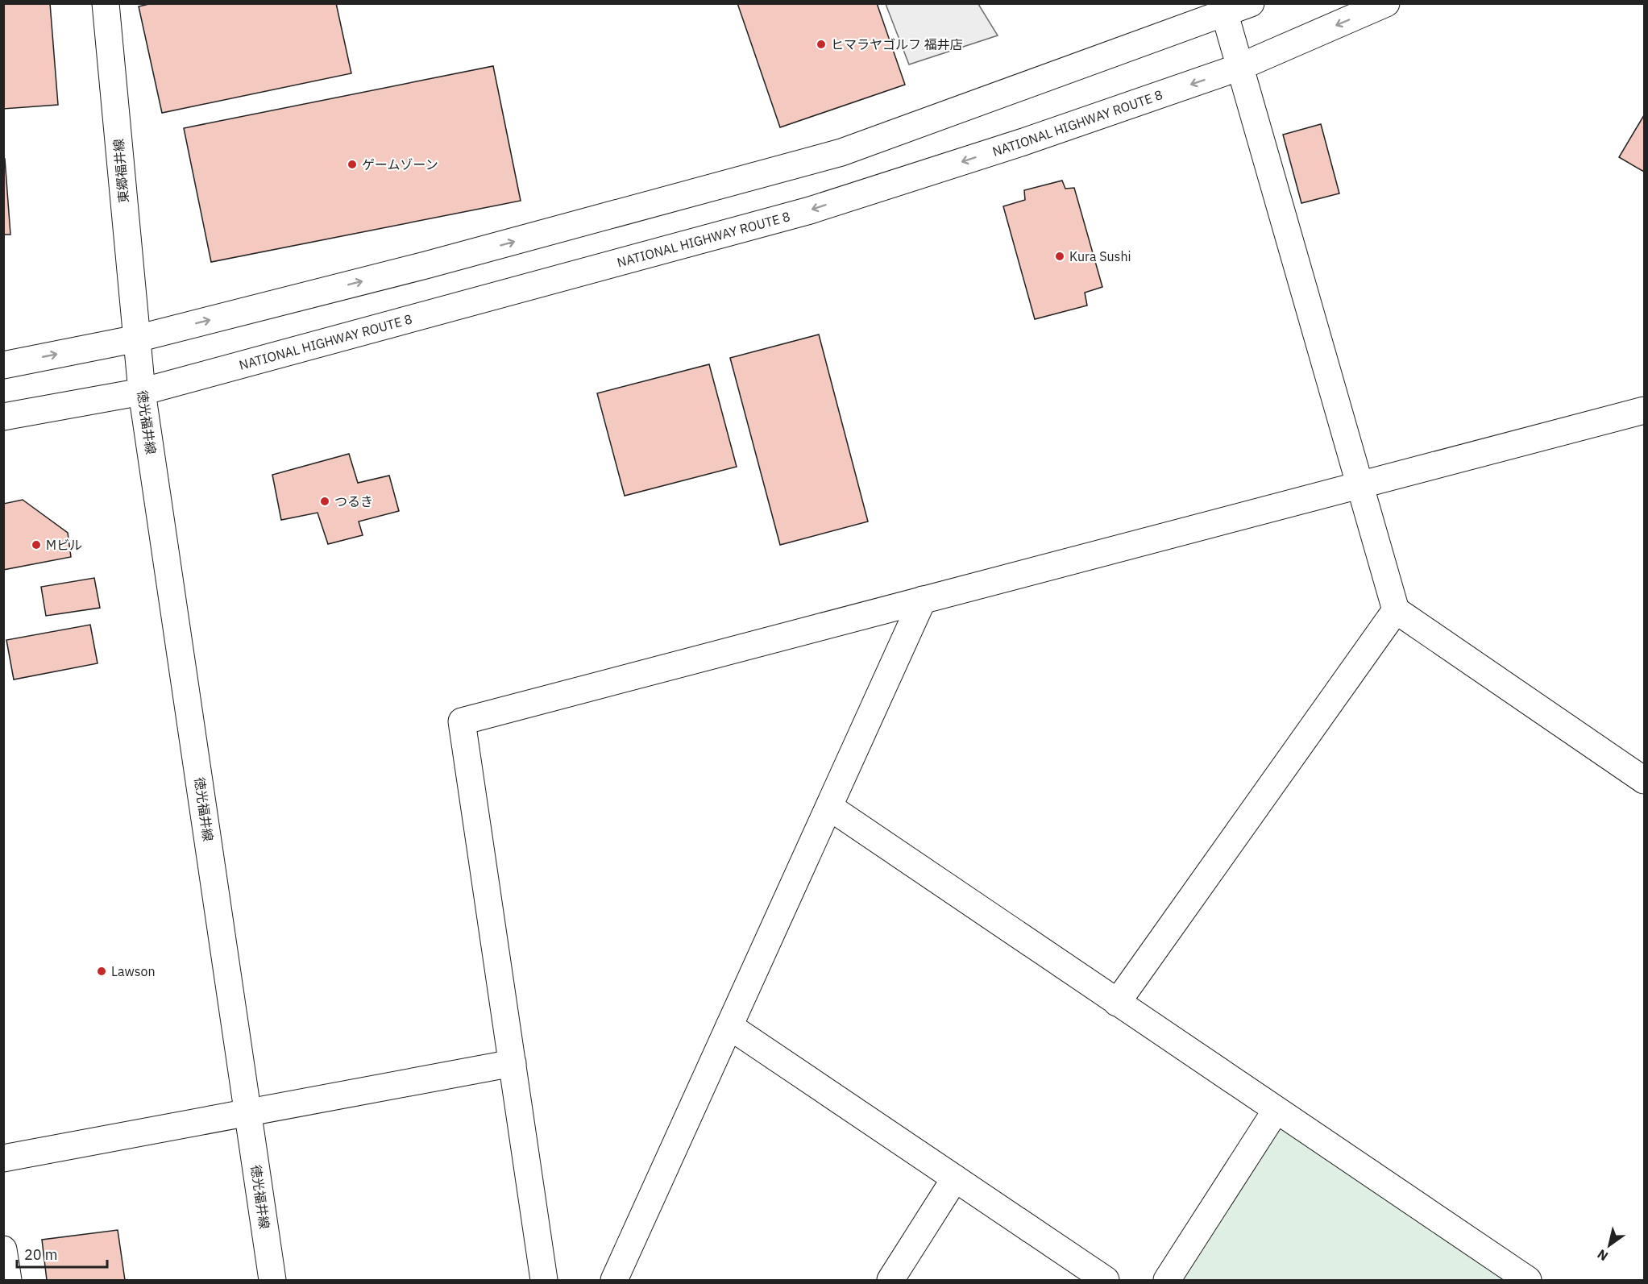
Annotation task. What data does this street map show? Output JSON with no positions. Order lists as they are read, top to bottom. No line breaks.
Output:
{"streets":{"main road":["NATIONAL HIGHWAY ROUTE 8","東郷福井線","徳光福井線"]},"crossings":[["NATIONAL HIGHWAY ROUTE 8","徳光福井線"],["東郷福井線","徳光福井線"]],"places":["ヒマラヤゴルフ 福井店","ゲームゾーン","Kura Sushi","つるき","Mビル","Lawson"],"scale_bar":"20 m","north":"bottom left"}
